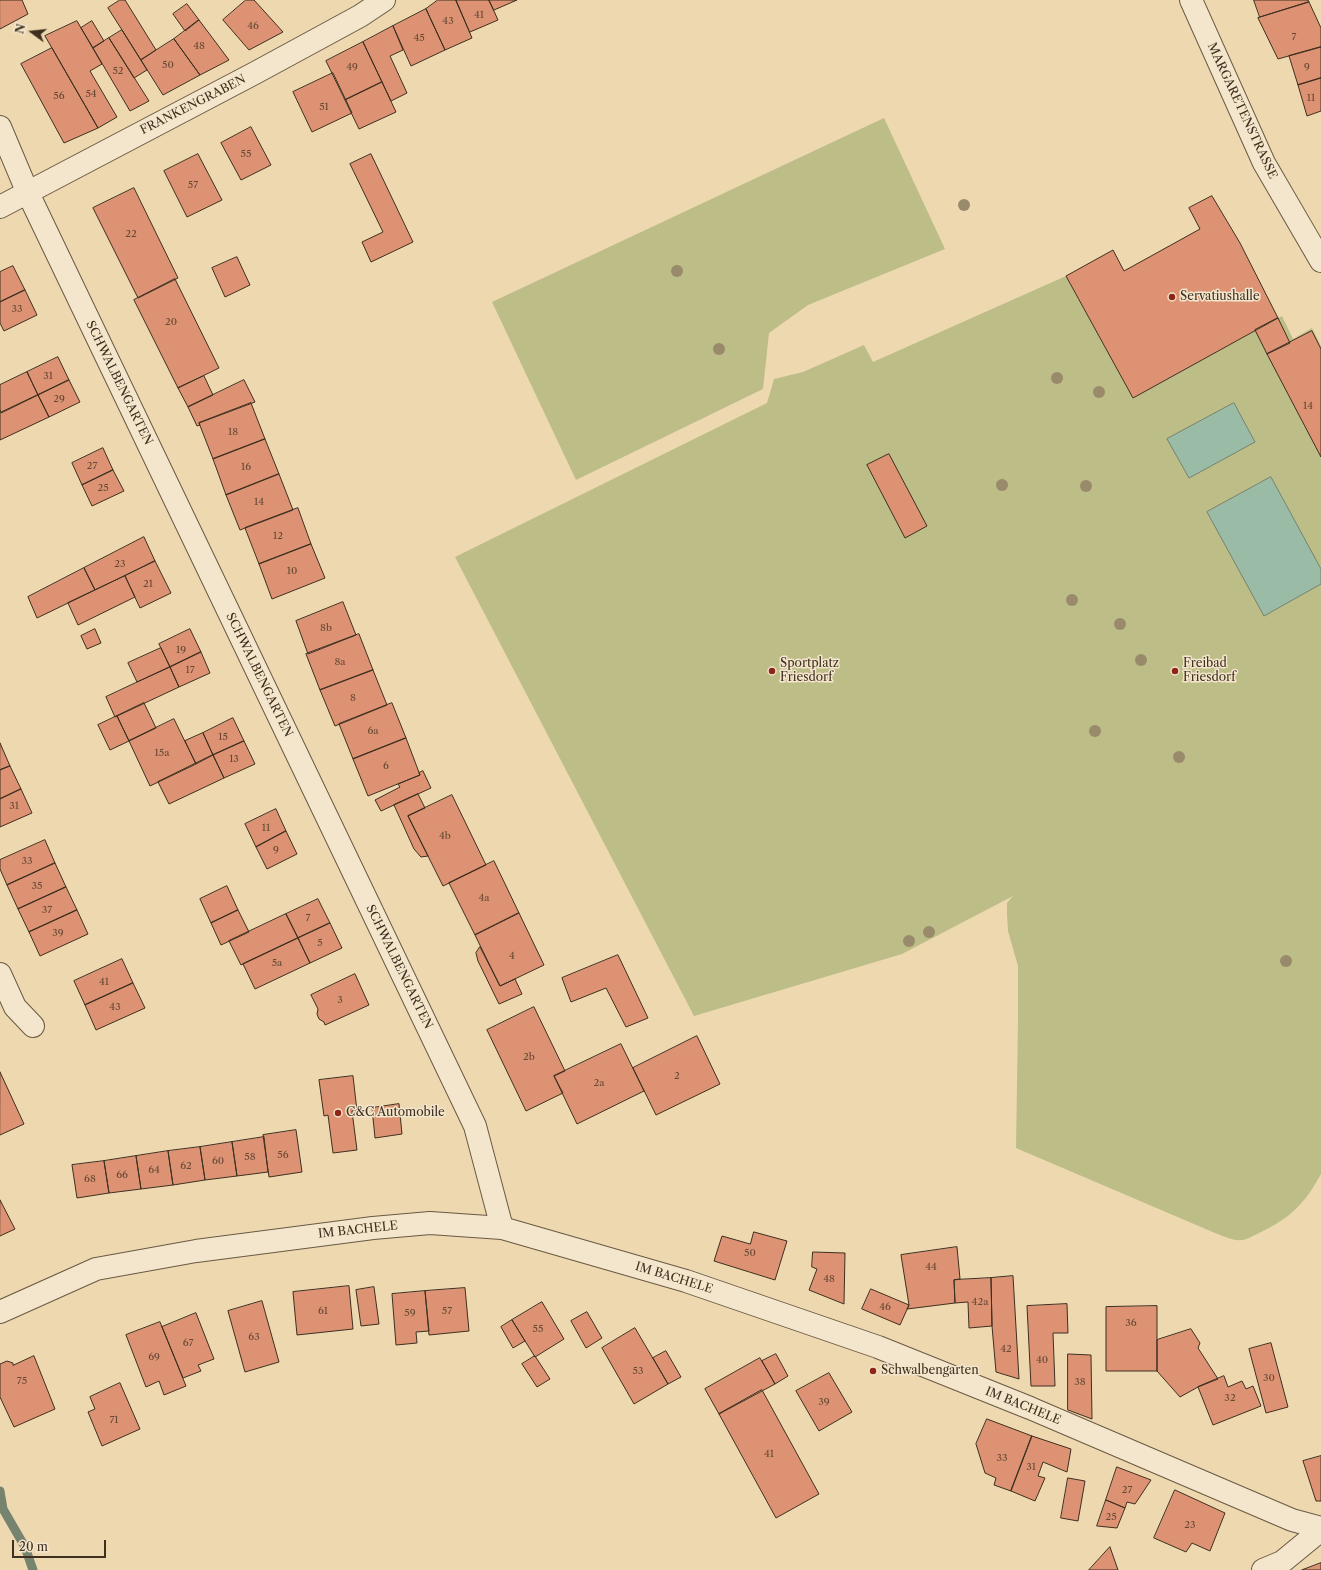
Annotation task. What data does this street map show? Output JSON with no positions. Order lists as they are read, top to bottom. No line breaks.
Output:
{"streets":{"street":["FRANKENGRABEN","MARGARETENSTRASSE","SCHWALBENGARTEN","IM BACHELE"]},"crossings":[["FRANKENGRABEN","SCHWALBENGARTEN"],["SCHWALBENGARTEN","IM BACHELE"]],"places":["Servatiushalle","Sportplatz Friesdorf","Freibad Friesdorf","C&C Automobile","Schwalbengarten"],"house_numbers":["41","43","46","7","45","48","50","49","9","52","54","56","11","51","55","57","22","33","20","31","29","14","18","27","16","25","14","12","23","10","21","8b","19","8a","17","8","6a","15","15a","13","6","31","11","4b","9","33","35","4a","37","7","39","5","4","5a","41","3","43","2b","2","2a","56","58","60","62","64","66","68","50","44","48","42a","46","61","57","59","36","55","63","67","42","69","40","53","30","75","38","32","39","71","41","33","31","27","25","23"],"scale_bar":"20 m","north":"left"}
